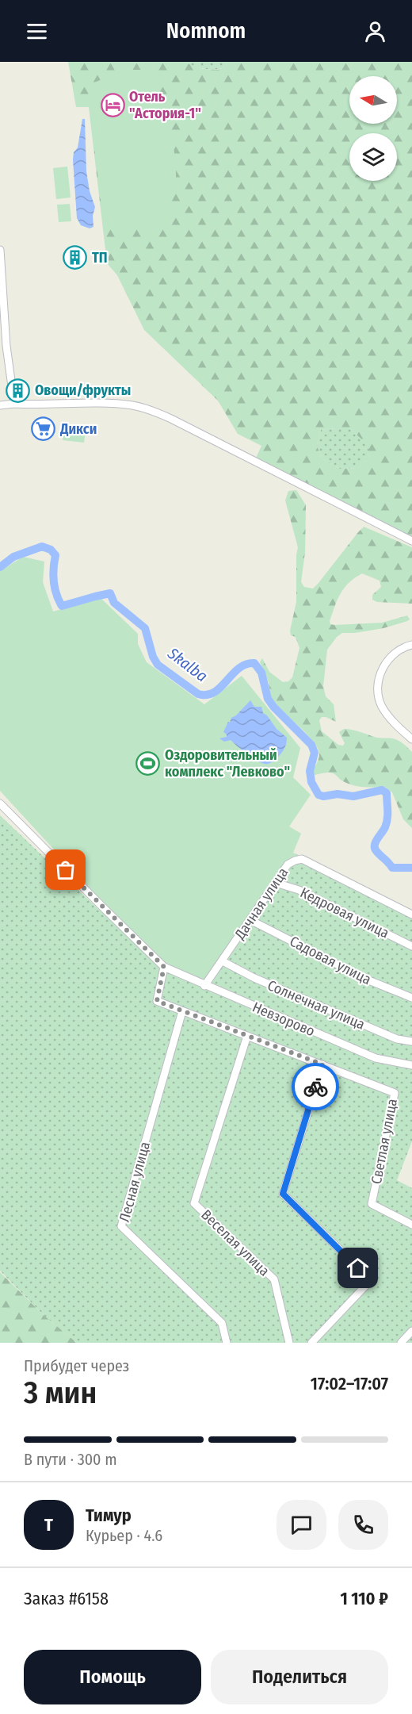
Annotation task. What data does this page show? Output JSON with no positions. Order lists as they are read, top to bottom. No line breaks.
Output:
{"streets":{"street":["Дачная улица","Кедровая улица","Садовая улица","Солнечная улица","Невзорово","Светлая улица","Лесная улица","Веселая улица"]},"crossings":[["Дачная улица","Кедровая улица"],["Дачная улица","Садовая улица"],["Дачная улица","Солнечная улица"],["Дачная улица","Невзорово"],["Невзорово","Светлая улица"],["Светлая улица","Лесная улица"],["Светлая улица","Веселая улица"]],"water":["Skalba"],"places":{"hotel":["Отель \"Астория-1\""],"building":["ТП","Овощи/фрукты"],"supermarket":["Дикси"],"sports":["Оздоровительный комплекс \"Левково\""]},"north":"left","page":{"header":"Nomnom","heading":["3 мин","Прибудет через","17:02–17:07"],"panel":["Тимур","Курьер · 4.6","Заказ #6158","1 110 ₽"],"bar":"В пути · 300 m","round":"Т","buttons":["Помощь","Поделиться"]}}
